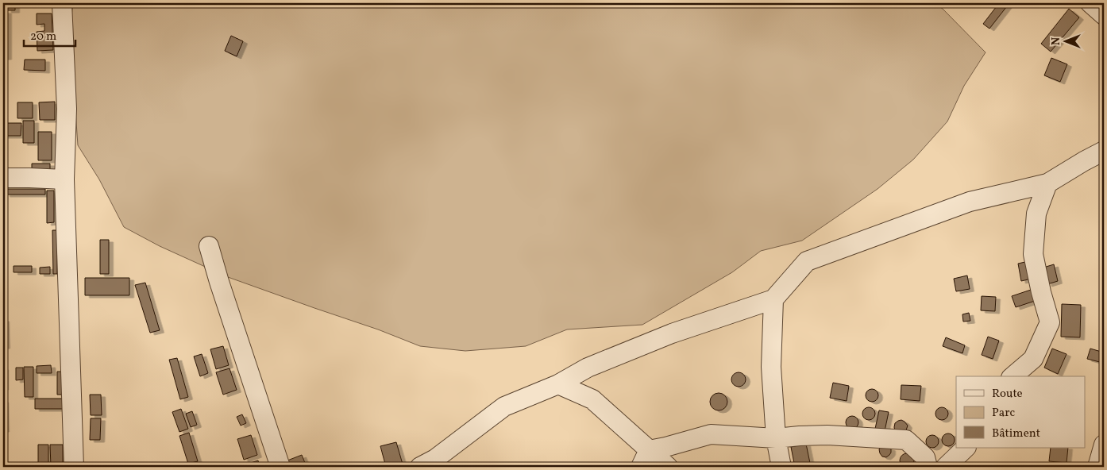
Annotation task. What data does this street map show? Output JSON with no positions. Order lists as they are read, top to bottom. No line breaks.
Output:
{"legend":["Route","Parc","Bâtiment"],"scale_bar":"20 m","north":"left"}
